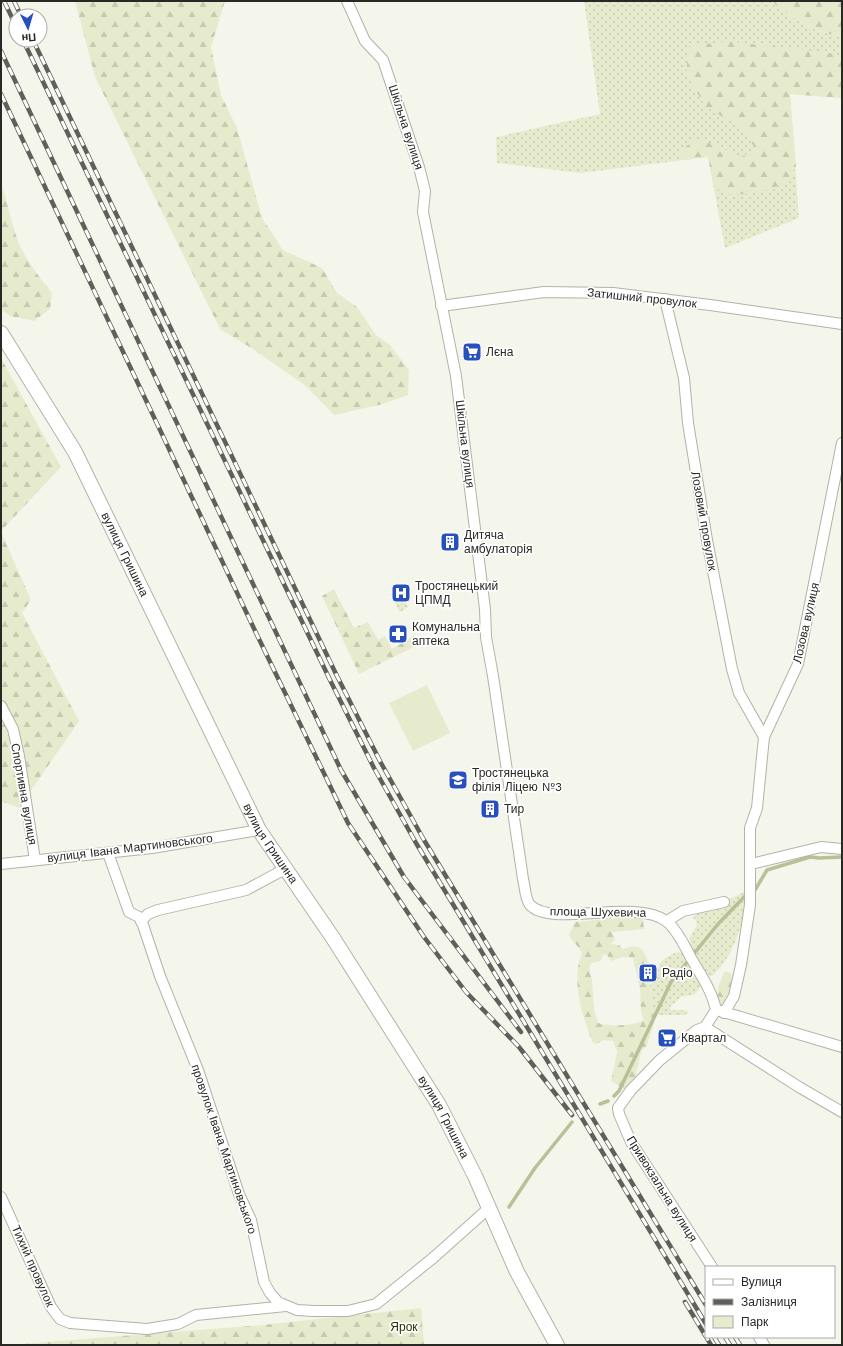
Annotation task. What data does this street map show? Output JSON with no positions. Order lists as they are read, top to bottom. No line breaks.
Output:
{"streets":{"street":["Шкільна вулиця","Затишний провулок","Лозовий провулок","вулиця Гришина","Лозова вулиця","Спортивна вулиця","вулиця Івана Мартиновського","площа Шухевича","провулок Івана Мартиновського","Привокзальна вулиця","Тихий провулок"]},"crossings":[["Шкільна вулиця","Затишний провулок"],["Шкільна вулиця","площа Шухевича"],["Затишний провулок","Лозовий провулок"],["Лозовий провулок","Лозова вулиця"],["вулиця Гришина","вулиця Івана Мартиновського"],["вулиця Гришина","провулок Івана Мартиновського"],["Спортивна вулиця","вулиця Івана Мартиновського"],["вулиця Івана Мартиновського","провулок Івана Мартиновського"],["провулок Івана Мартиновського","Тихий провулок"]],"parks":["Ярок"],"places":{"supermarket":["Лєна","Квартал"],"building":["Дитяча амбулаторія","Тир","Радіо"],"hospital":["Тростянецький ЦПМД"],"pharmacy":["Комунальна аптека"],"school or university":["Тростянецька філія Ліцею №3"]},"legend":["Вулиця","Залізниця","Парк"],"north":"bottom"}
